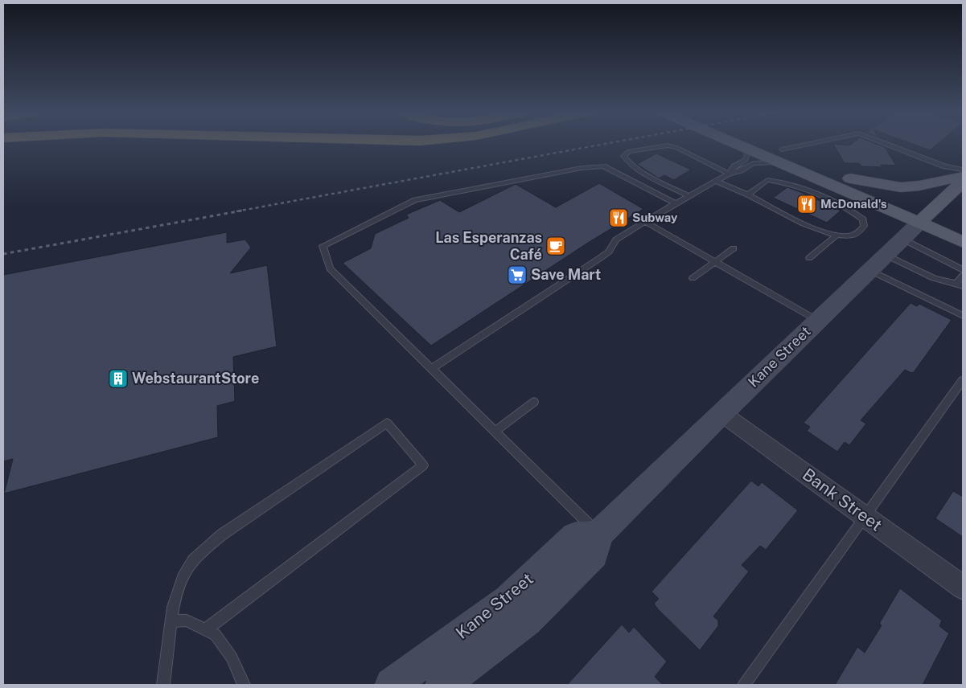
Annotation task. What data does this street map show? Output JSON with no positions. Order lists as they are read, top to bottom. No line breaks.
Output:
{"streets":{"main road":["Kane Street"],"street":["Bank Street"]},"crossings":[["Kane Street","Bank Street"]],"places":{"restaurant":["McDonald's","Subway"],"cafe":["Las Esperanzas Café"],"supermarket":["Save Mart"],"building":["WebstaurantStore"]}}
